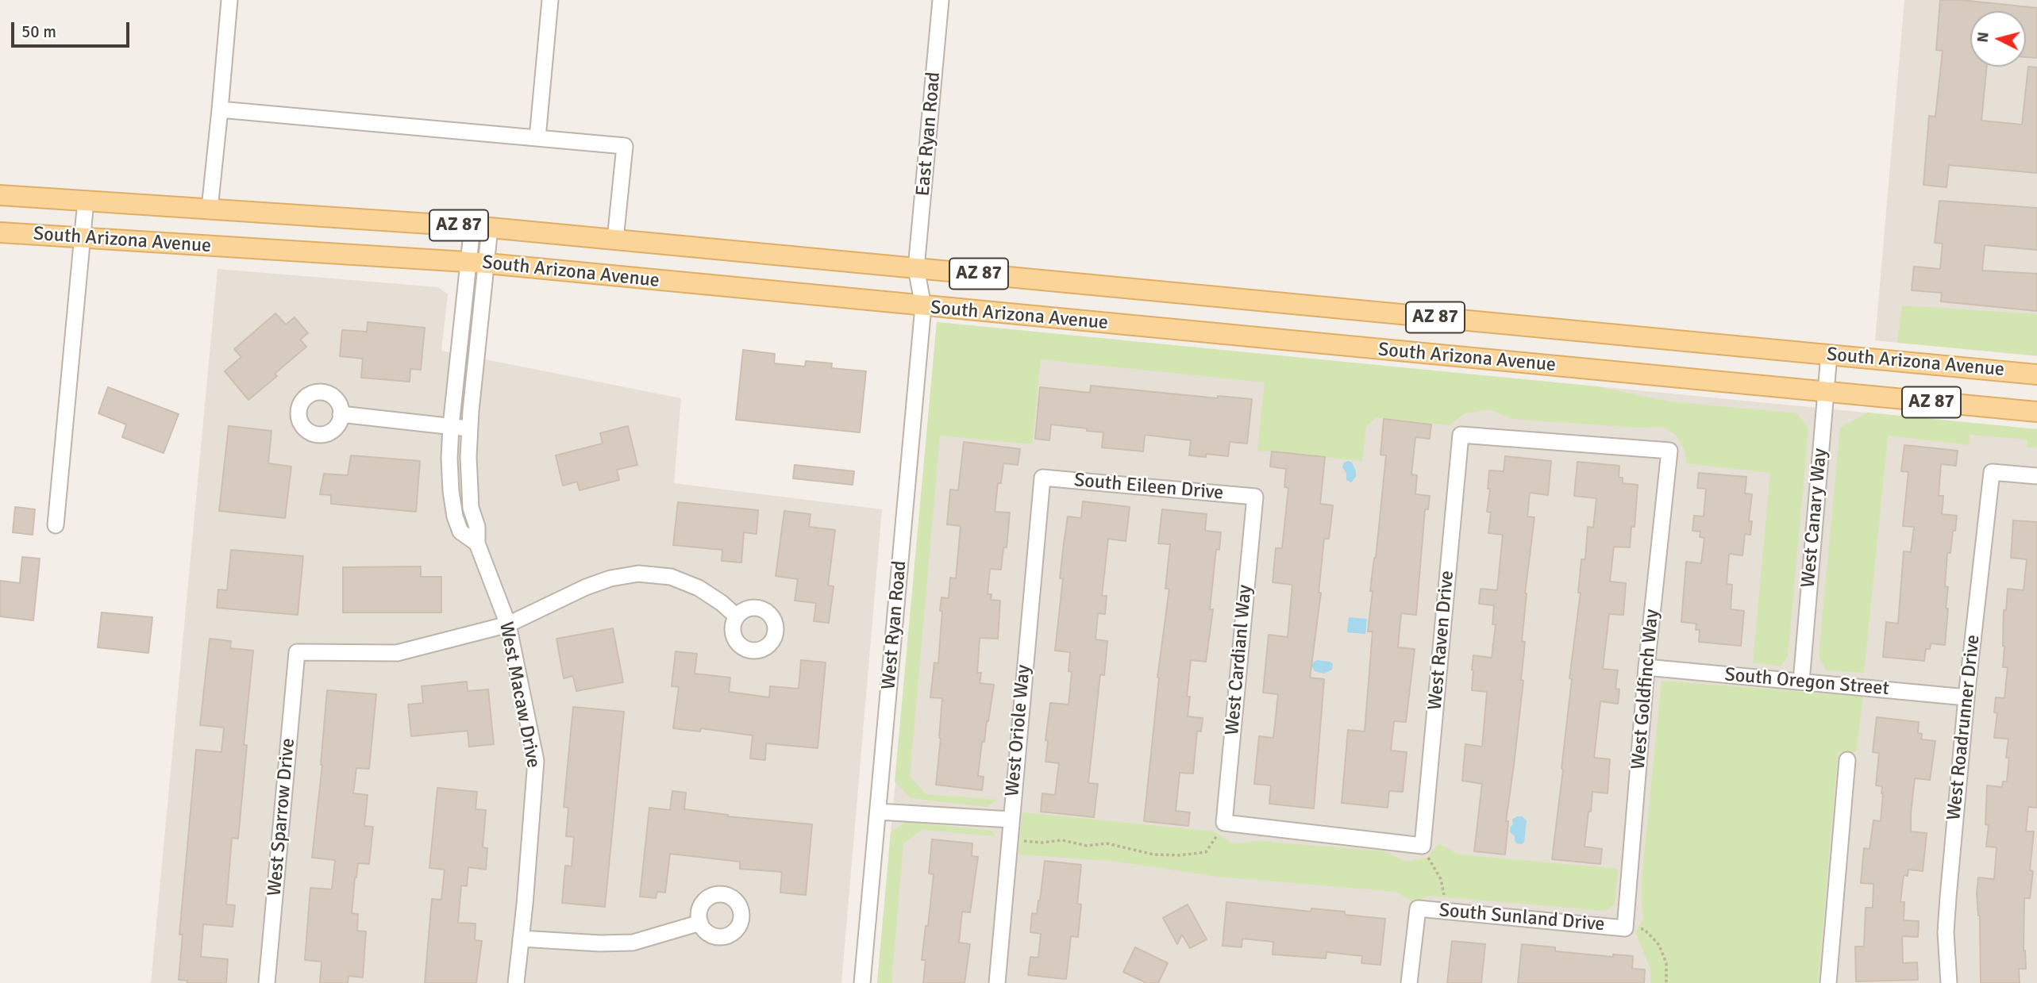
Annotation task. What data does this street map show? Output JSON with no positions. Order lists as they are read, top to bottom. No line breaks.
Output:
{"streets":{"main road":["AZ 87","South Arizona Avenue"],"street":["East Ryan Road","South Eileen Drive","West Canary Way","West Ryan Road","West Raven Drive","West Cardianl Way","South Oregon Street","West Goldfinch Way","West Macaw Drive","West Roadrunner Drive","West Oriole Way","West Sparrow Drive","South Sunland Drive"]},"crossings":[["East Ryan Road","South Arizona Avenue"],["East Ryan Road","West Ryan Road"],["South Arizona Avenue","West Canary Way"],["South Arizona Avenue","West Ryan Road"],["South Arizona Avenue","West Macaw Drive"],["South Eileen Drive","West Cardianl Way"],["South Eileen Drive","West Oriole Way"],["West Canary Way","South Oregon Street"],["West Raven Drive","West Goldfinch Way"],["South Oregon Street","West Goldfinch Way"],["South Oregon Street","West Roadrunner Drive"],["West Goldfinch Way","South Sunland Drive"],["West Macaw Drive","West Sparrow Drive"]],"scale_bar":"50 m","north":"left"}
